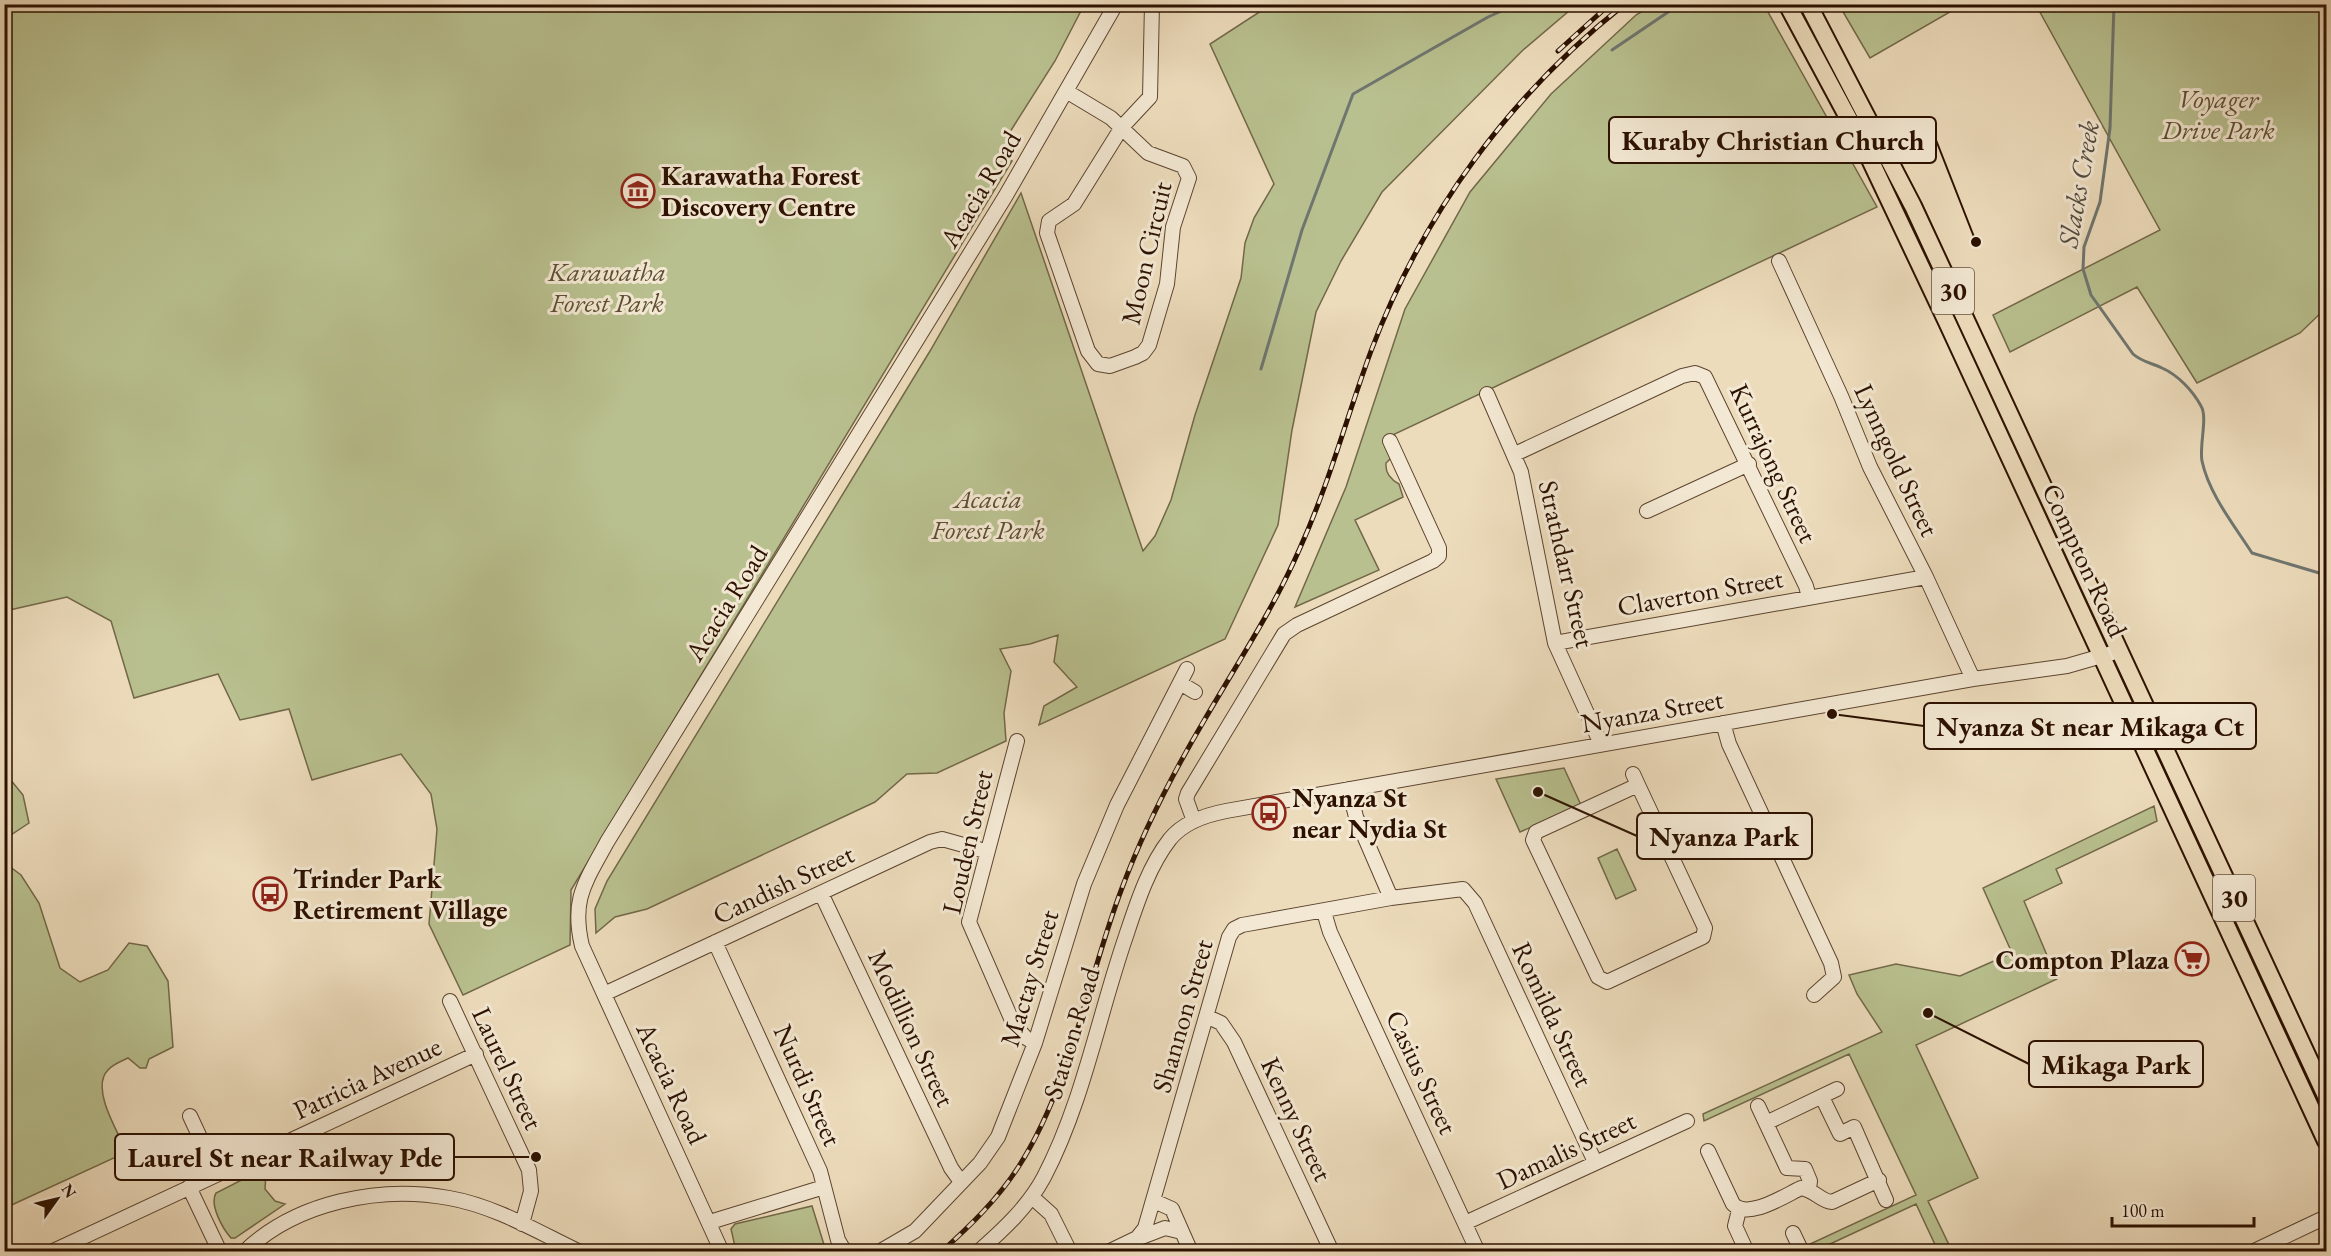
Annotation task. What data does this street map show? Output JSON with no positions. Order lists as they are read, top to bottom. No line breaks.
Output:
{"streets":{"main road":["30","Compton Road"],"street":["Acacia Road","Moon Circuit","Lynngold Street","Kurrajong Street","Strathdarr Street","Claverton Street","Nyanza Street","Louden Street","Candish Street","Mactay Street","Romilda Street","Shannon Street","Modillion Street","Station Road","Laurel Street","Casius Street","Patricia Avenue","Nurdi Street","Kenny Street","Damalis Street"]},"crossings":[["Acacia Road","Moon Circuit"],["Acacia Road","Candish Street"],["Lynngold Street","Claverton Street"],["Lynngold Street","Nyanza Street"],["Kurrajong Street","Strathdarr Street"],["Kurrajong Street","Claverton Street"],["Compton Road","Nyanza Street"],["Strathdarr Street","Claverton Street"],["Strathdarr Street","Nyanza Street"],["Nyanza Street","Station Road"],["Louden Street","Candish Street"],["Louden Street","Mactay Street"],["Candish Street","Modillion Street"],["Candish Street","Nurdi Street"],["Mactay Street","Modillion Street"],["Romilda Street","Shannon Street"],["Romilda Street","Damalis Street"],["Shannon Street","Casius Street"],["Shannon Street","Kenny Street"],["Laurel Street","Patricia Avenue"],["Casius Street","Damalis Street"]],"water":["Slacks Creek"],"parks":["Voyager Drive Park","Karawatha Forest Park","Acacia Forest Park"],"places":{"museum":["Karawatha Forest Discovery Centre"],"other":["Kuraby Christian Church","Nyanza St near Mikaga Ct","Nyanza Park","Mikaga Park","Laurel St near Railway Pde"],"bus stop":["Nyanza St near Nydia St","Trinder Park Retirement Village"],"supermarket":["Compton Plaza"]},"scale_bar":"100 m","north":"top right"}
